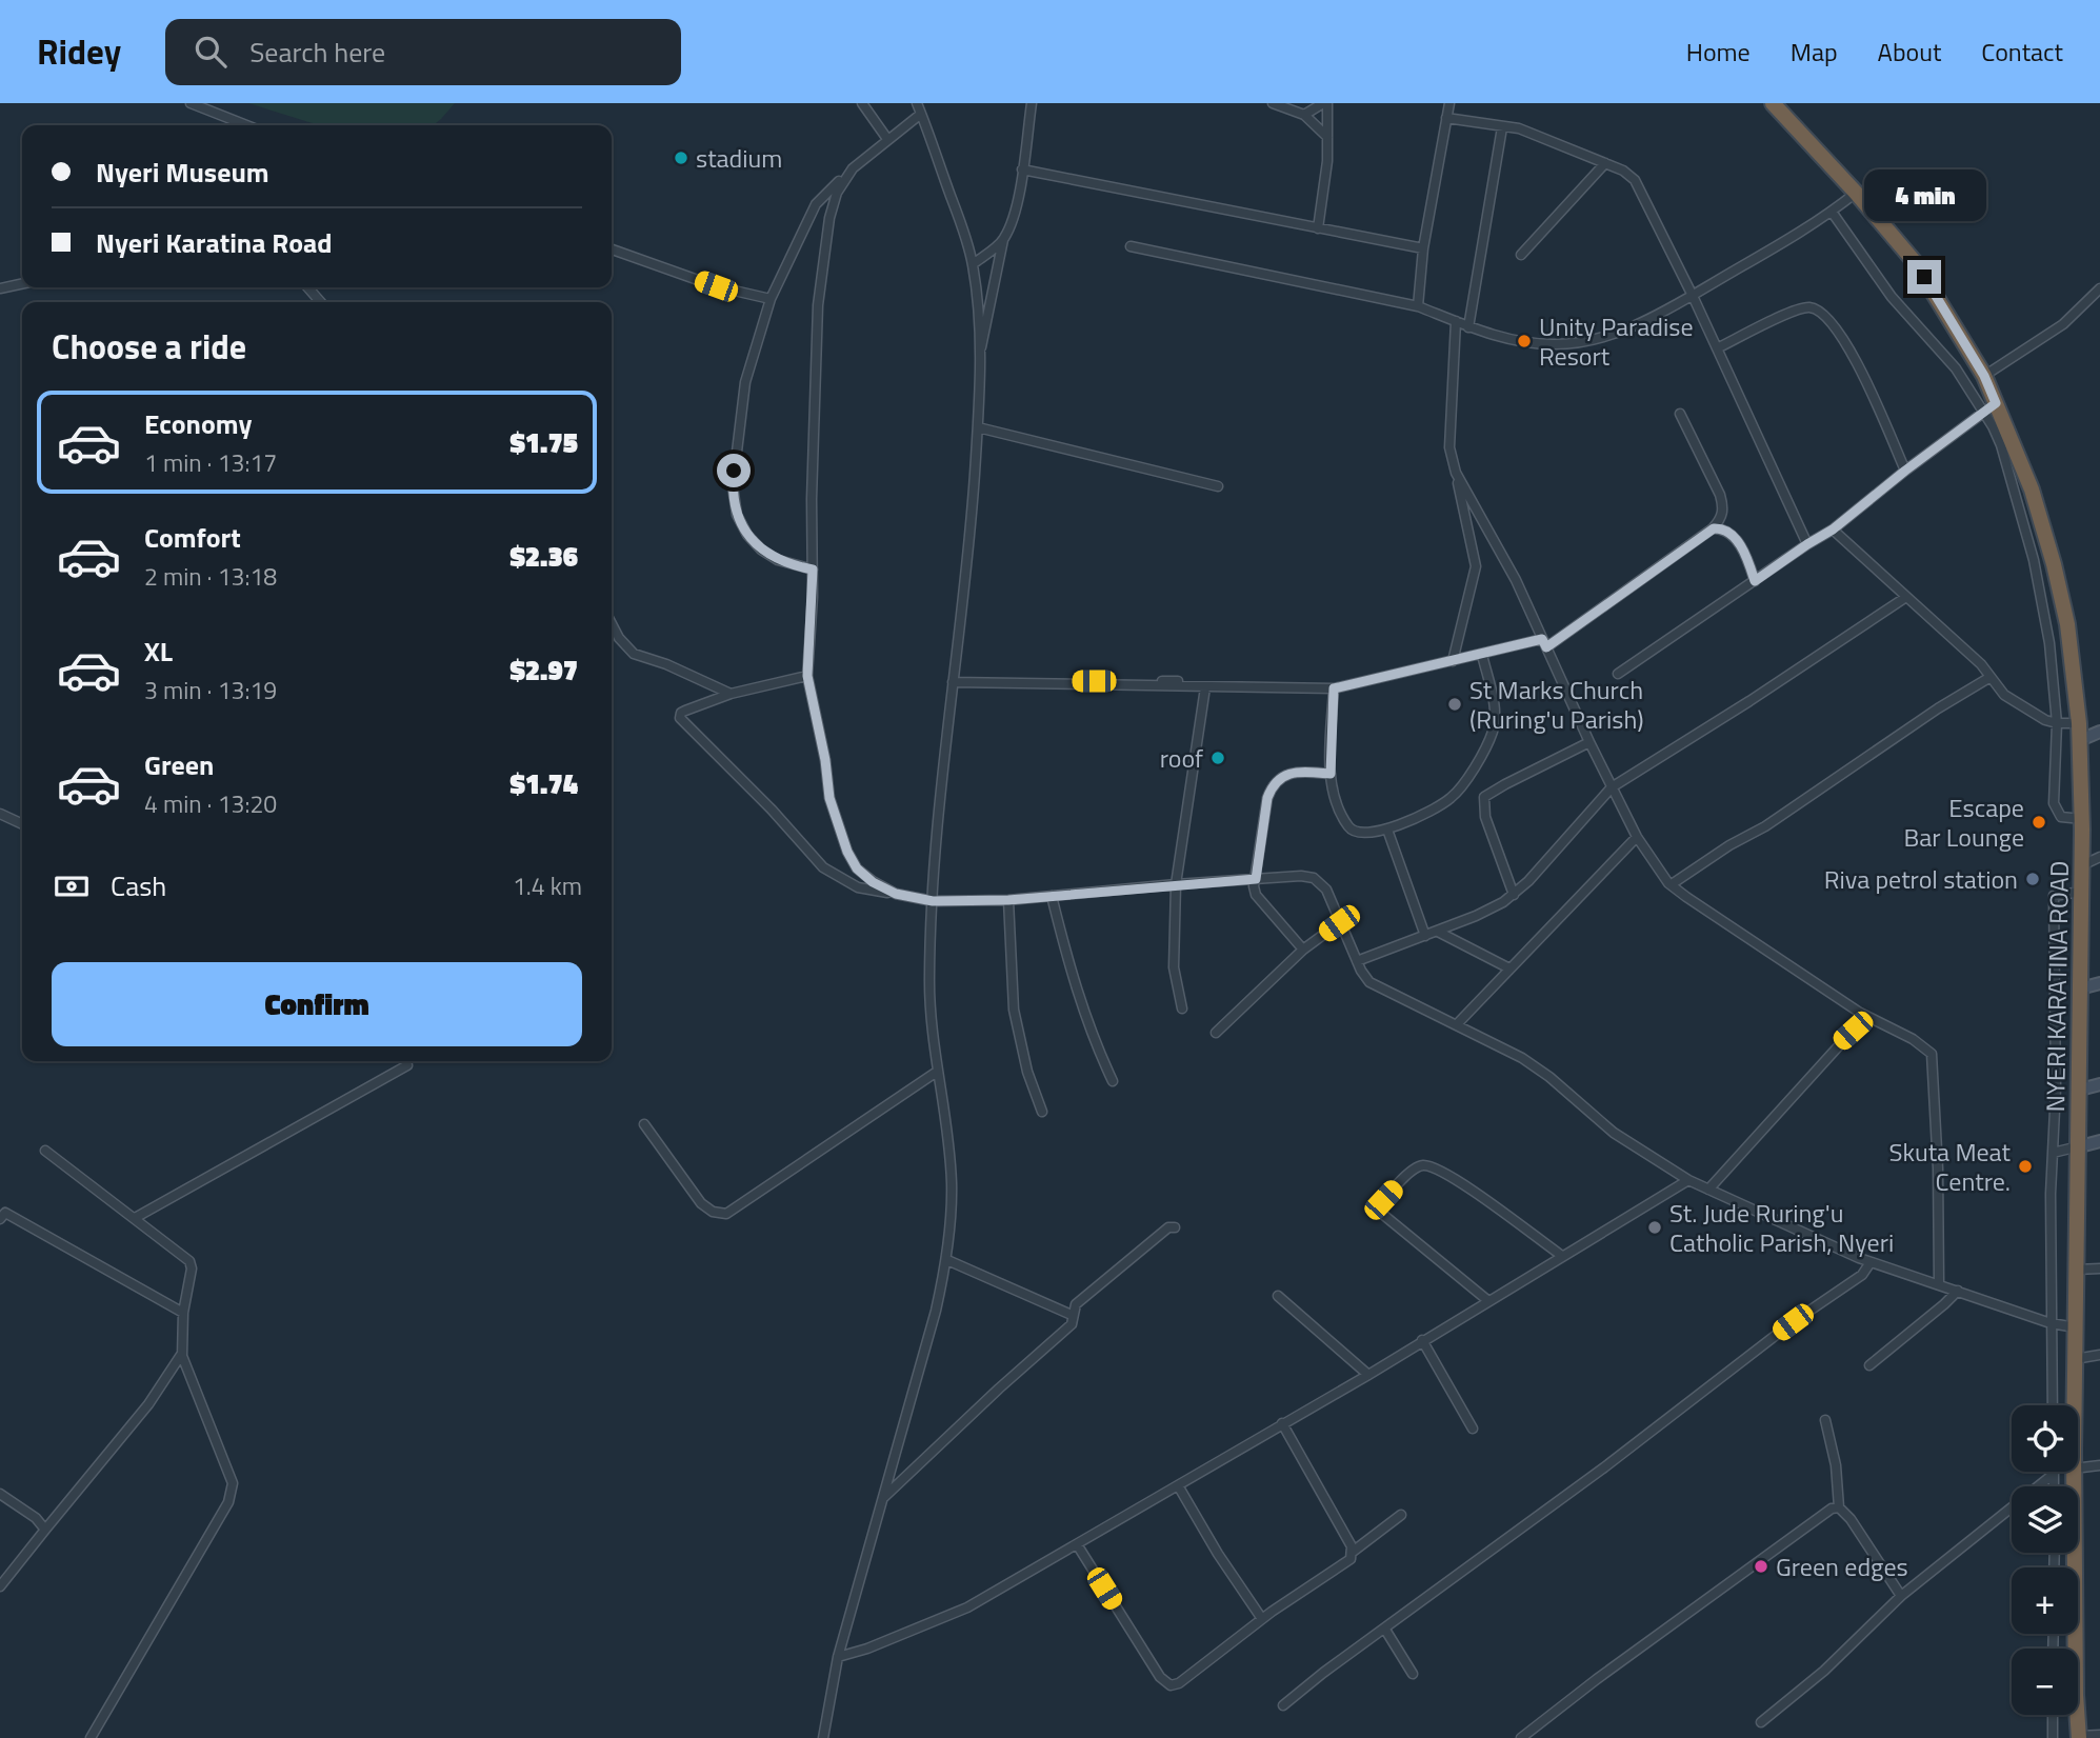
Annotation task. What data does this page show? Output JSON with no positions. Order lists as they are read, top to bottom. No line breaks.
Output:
{"streets":{"highway":["NYERI KARATINA ROAD"]},"places":["stadium","Unity Paradise Resort","St Marks Church (Ruring'u Parish)","roof","Escape Bar Lounge","Riva petrol station","Skuta Meat Centre.","St. Jude Ruring'u Catholic Parish, Nyeri","Green edges"],"page":{"header":"Ridey","search":"Search here","nav":["Home","Map","About","Contact"],"banner":["Nyeri Museum","Nyeri Karatina Road"],"bubble":"4 min","heading":"Choose a ride","list":[{"name":"Economy","note":"1 min · 13:17","value":"$1.75"},{"name":"Comfort","note":"2 min · 13:18","value":"$2.36"},{"name":"XL","note":"3 min · 13:19","value":"$2.97"},{"name":"Green","note":"4 min · 13:20","value":"$1.74"}],"pay":["Cash","1.4 km"],"buttons":"Confirm","map_buttons":["+","−"]}}
